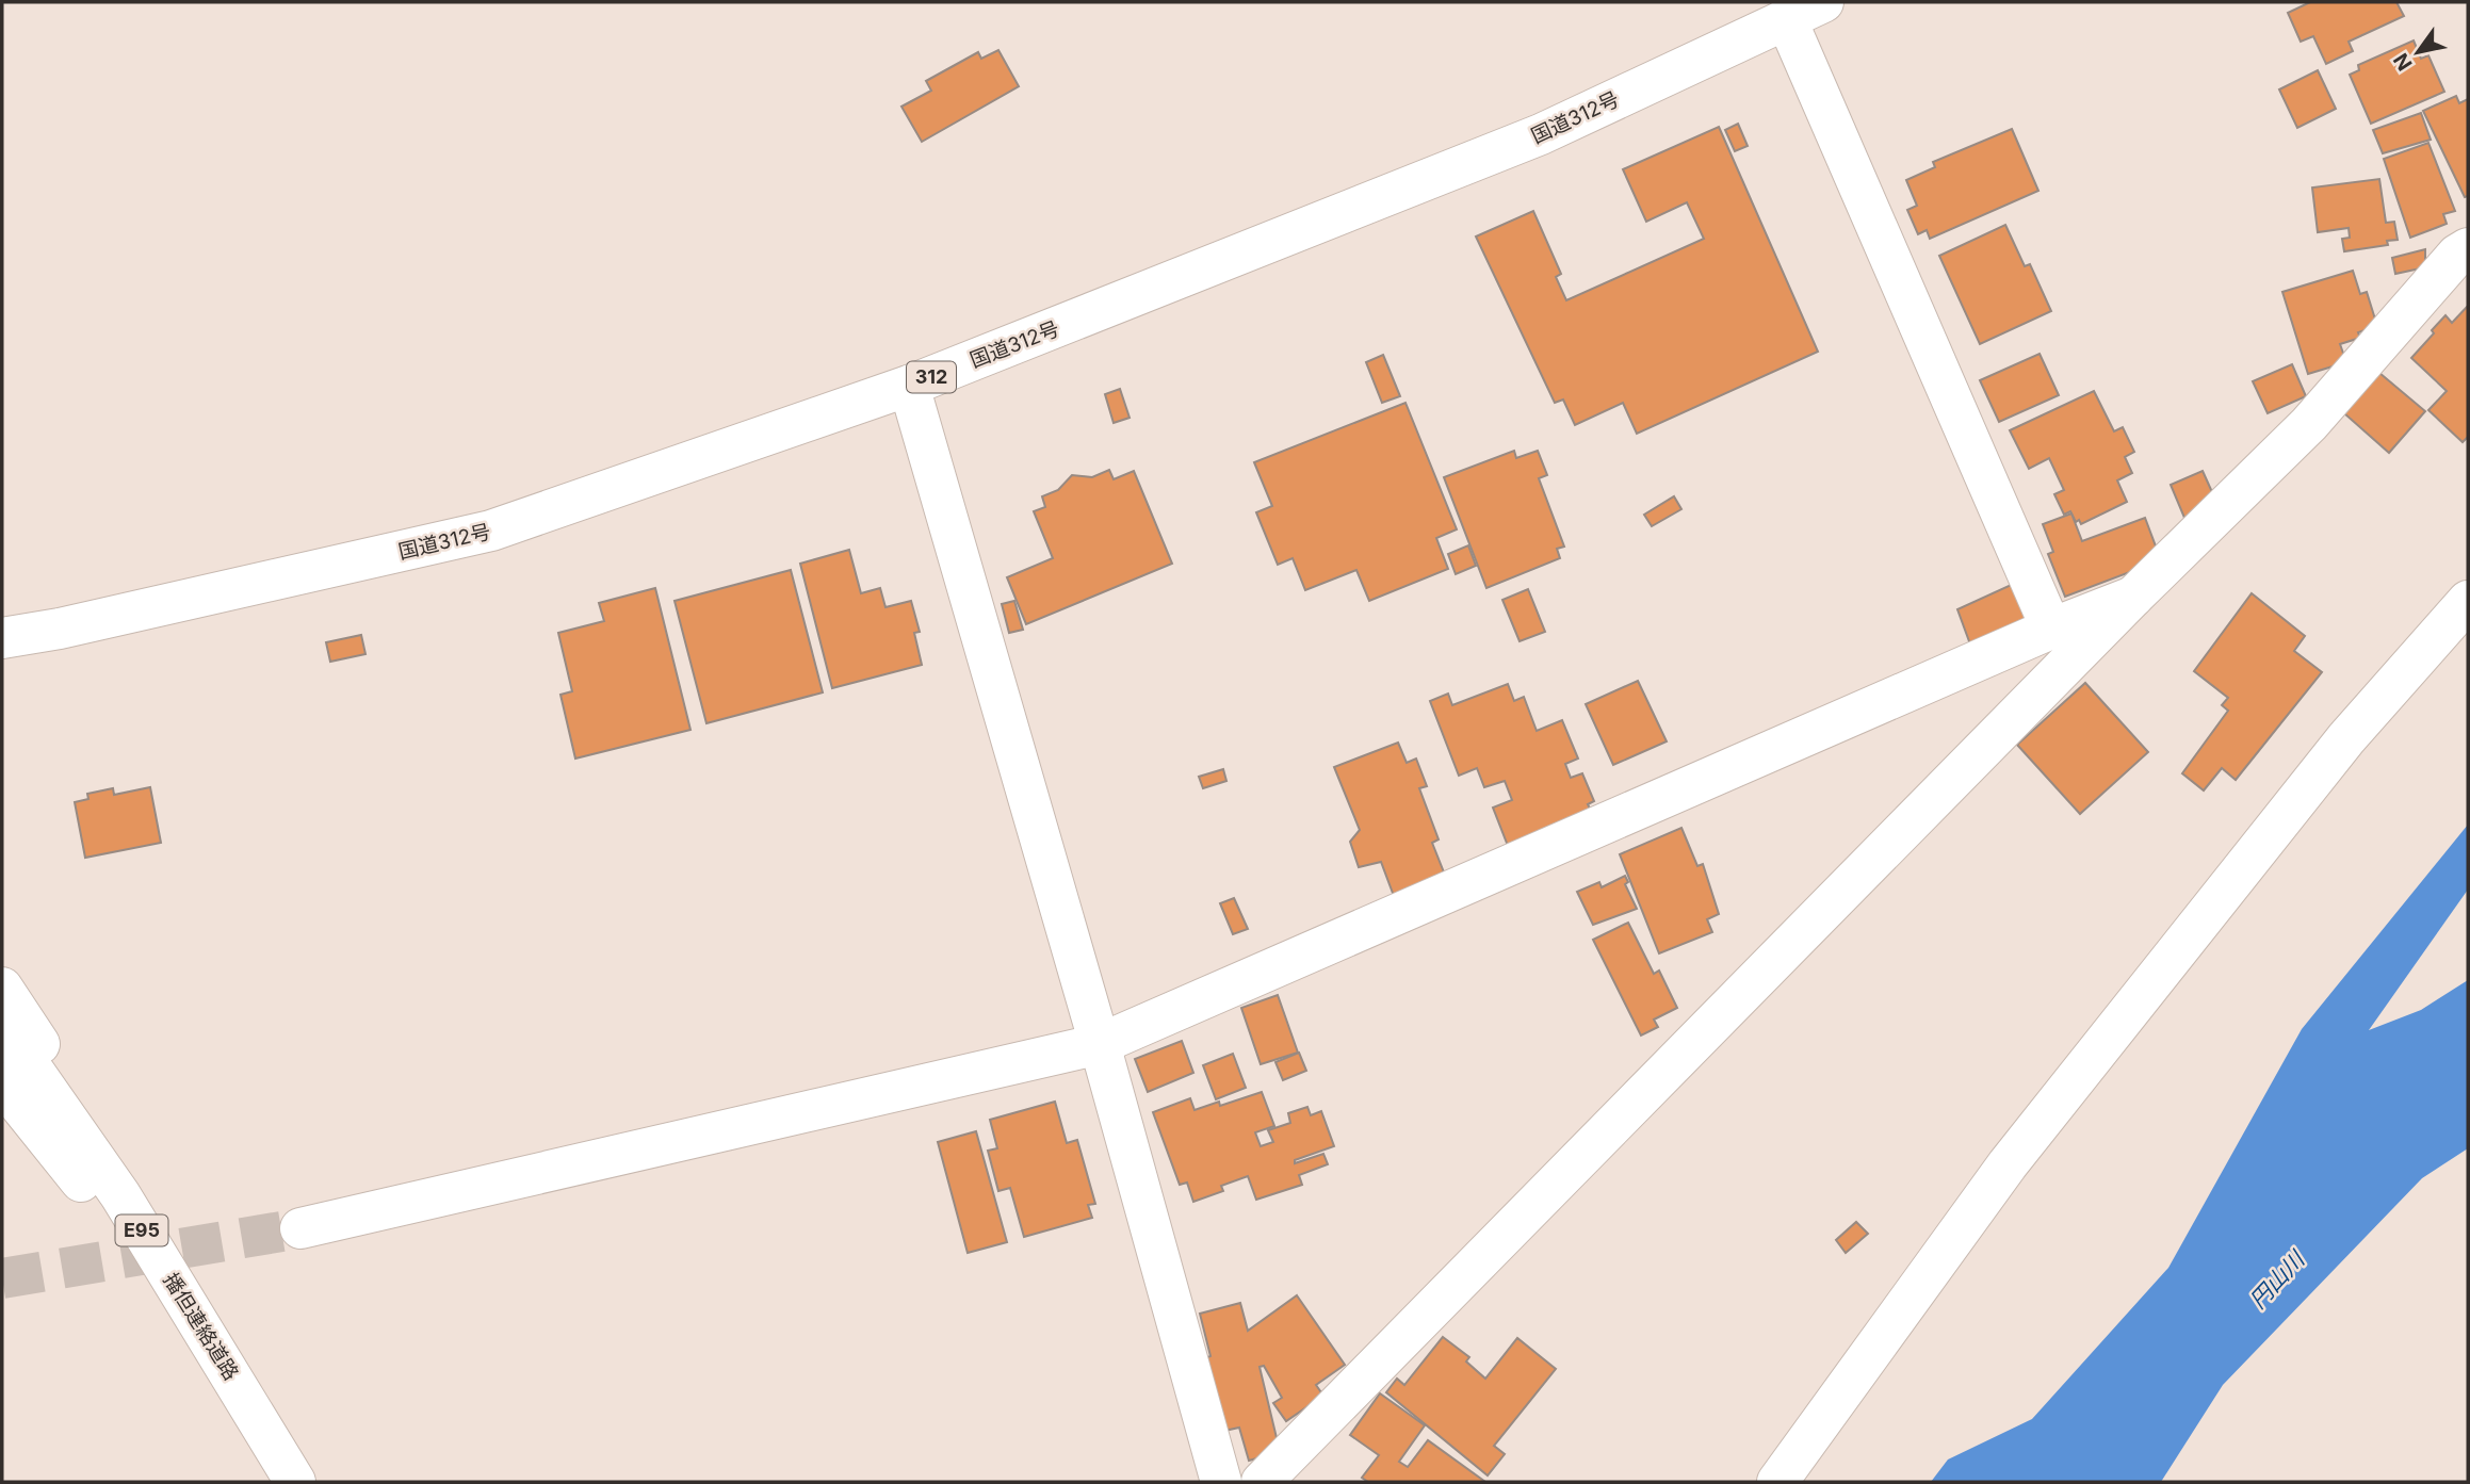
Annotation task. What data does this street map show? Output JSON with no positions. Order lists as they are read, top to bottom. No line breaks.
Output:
{"streets":{"main road":["国道312号","312","E95","播但連絡道路"]},"water":["円山川"],"north":"bottom left"}
